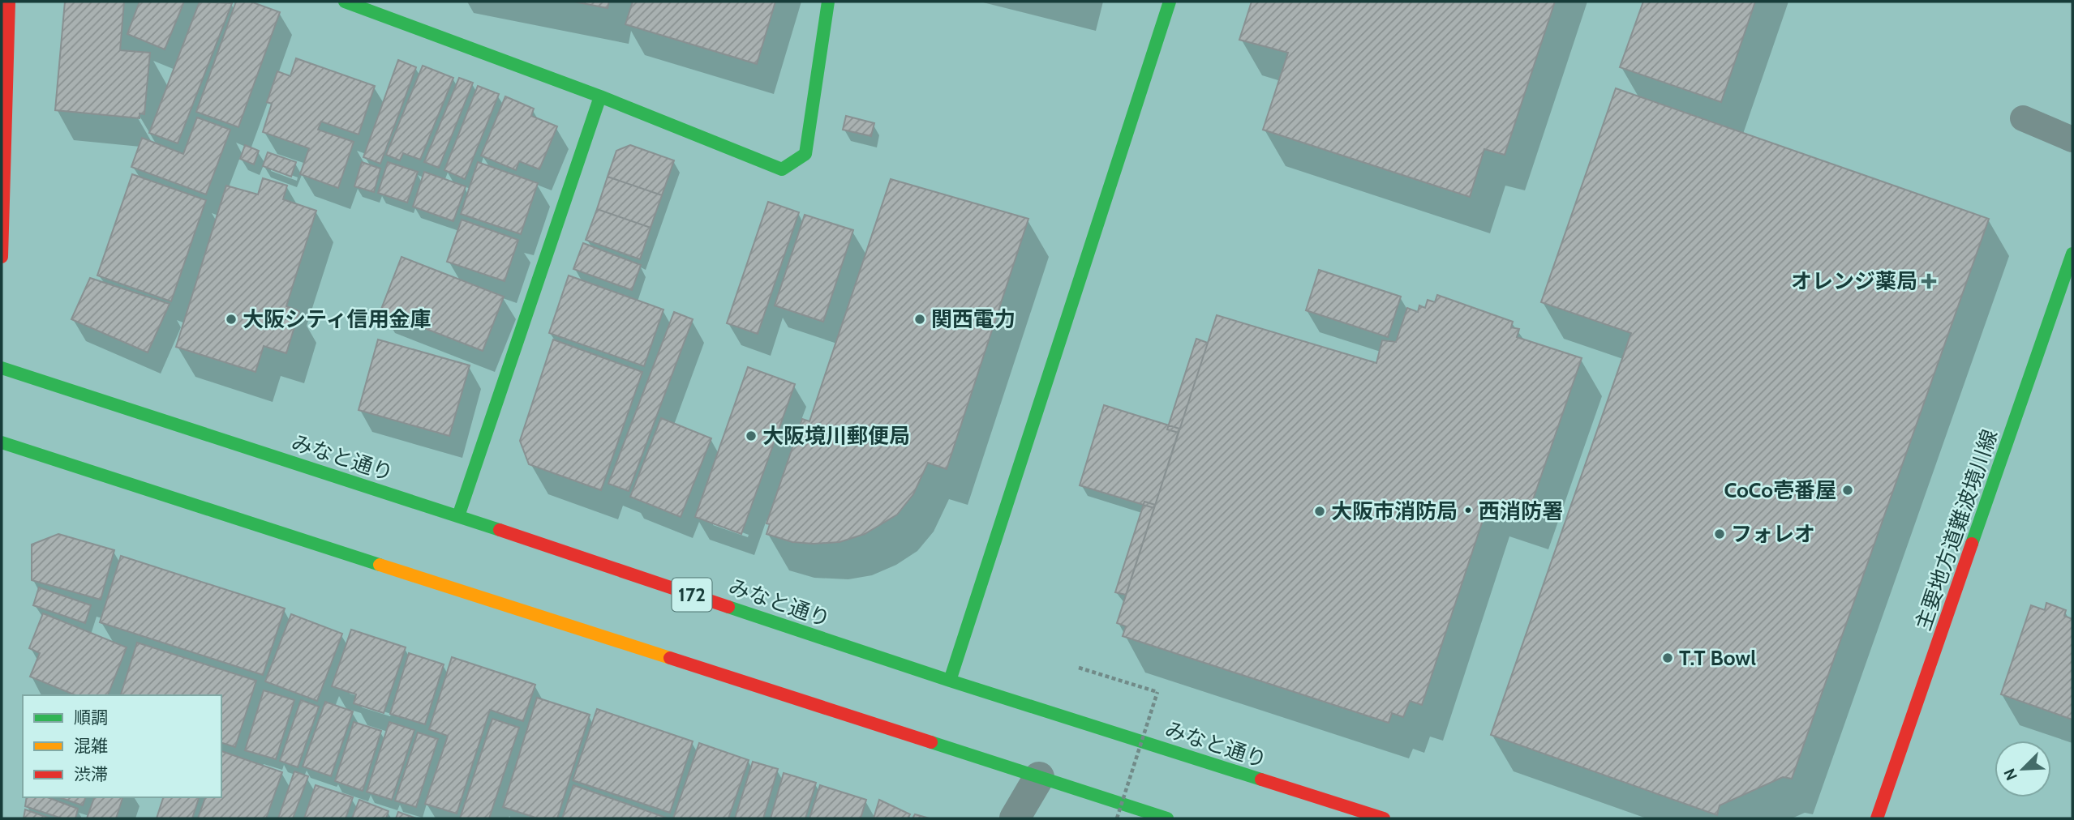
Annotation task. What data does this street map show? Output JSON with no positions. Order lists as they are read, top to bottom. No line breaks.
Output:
{"streets":{"main road":["みなと通り","主要地方道難波境川線","172"]},"places":{"health":["オレンジ薬局"],"other":["大阪シティ信用金庫","関西電力","大阪境川郵便局","CoCo壱番屋","大阪市消防局・西消防署","フォレオ","T.T Bowl"]},"legend":["順調","混雑","渋滞"],"north":"bottom left"}
